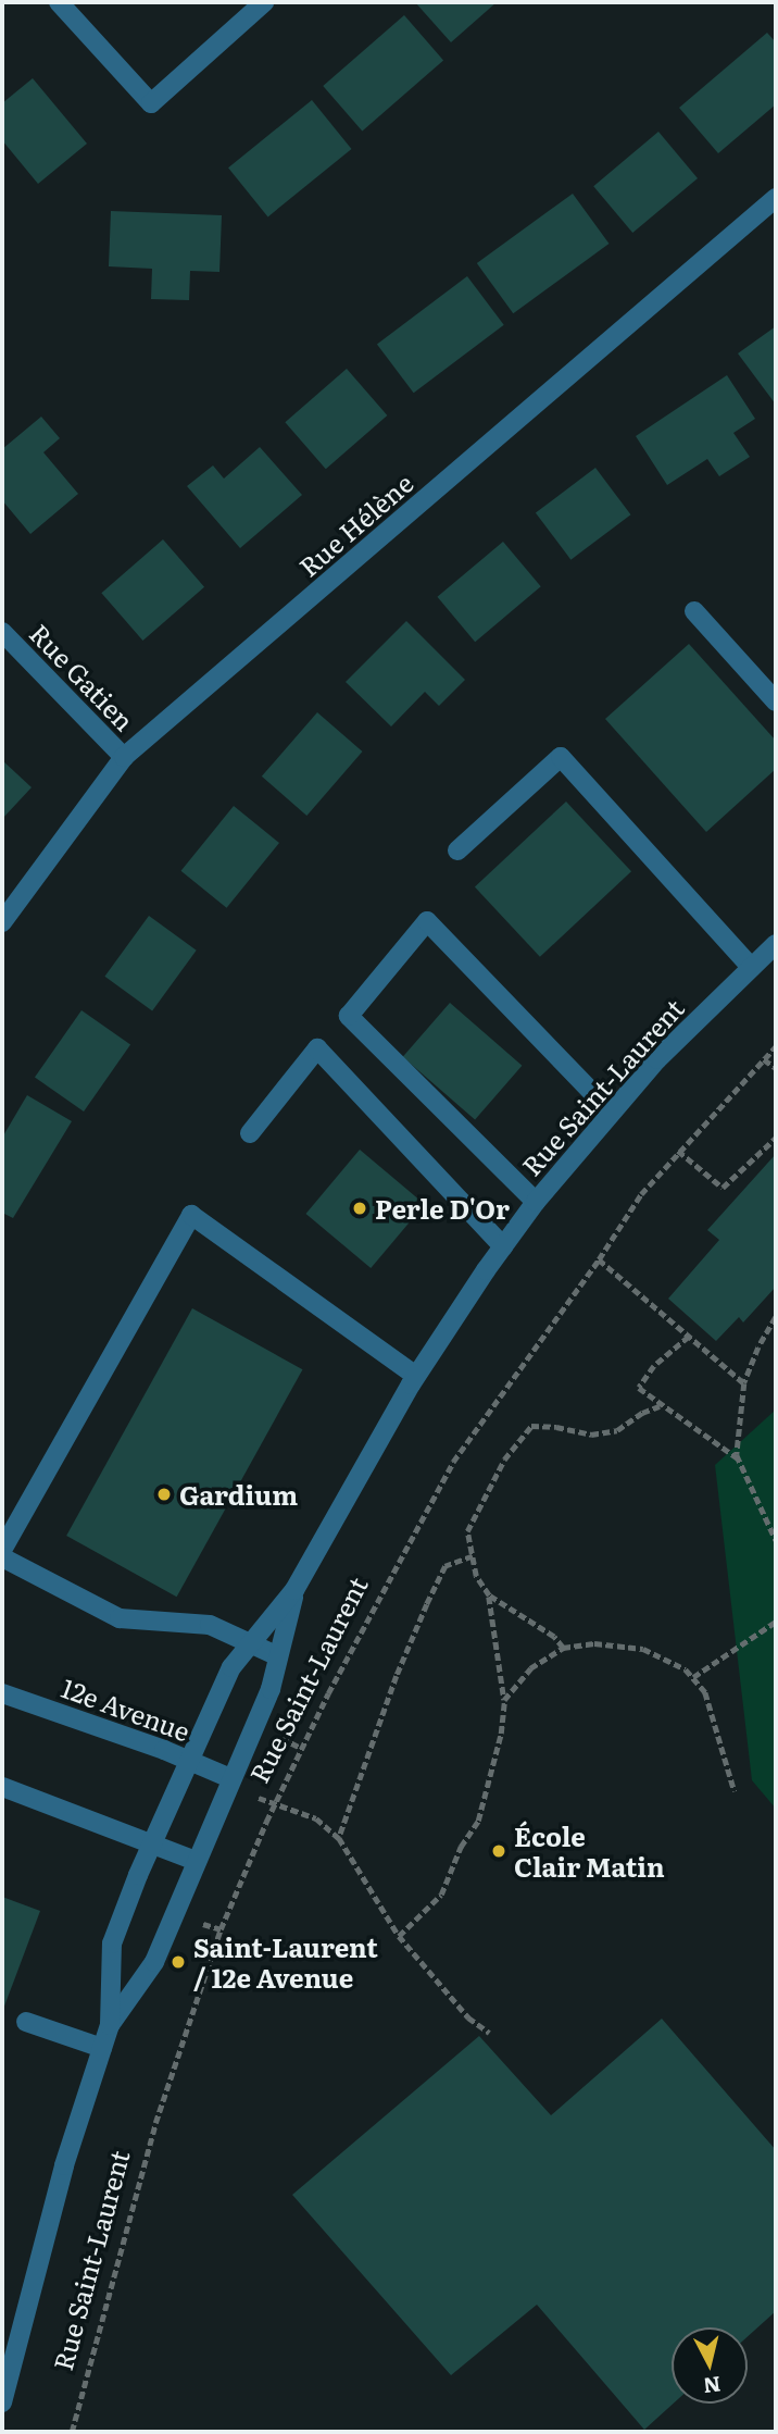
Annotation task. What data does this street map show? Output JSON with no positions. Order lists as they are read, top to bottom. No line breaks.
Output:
{"streets":{"street":["Rue Hélène","Rue Gatien","Rue Saint-Laurent","12e Avenue"]},"crossings":[["Rue Hélène","Rue Gatien"],["Rue Saint-Laurent","12e Avenue"]],"places":["Perle D'Or","Gardium","École Clair Matin","Saint-Laurent / 12e Avenue"],"north":"bottom"}
